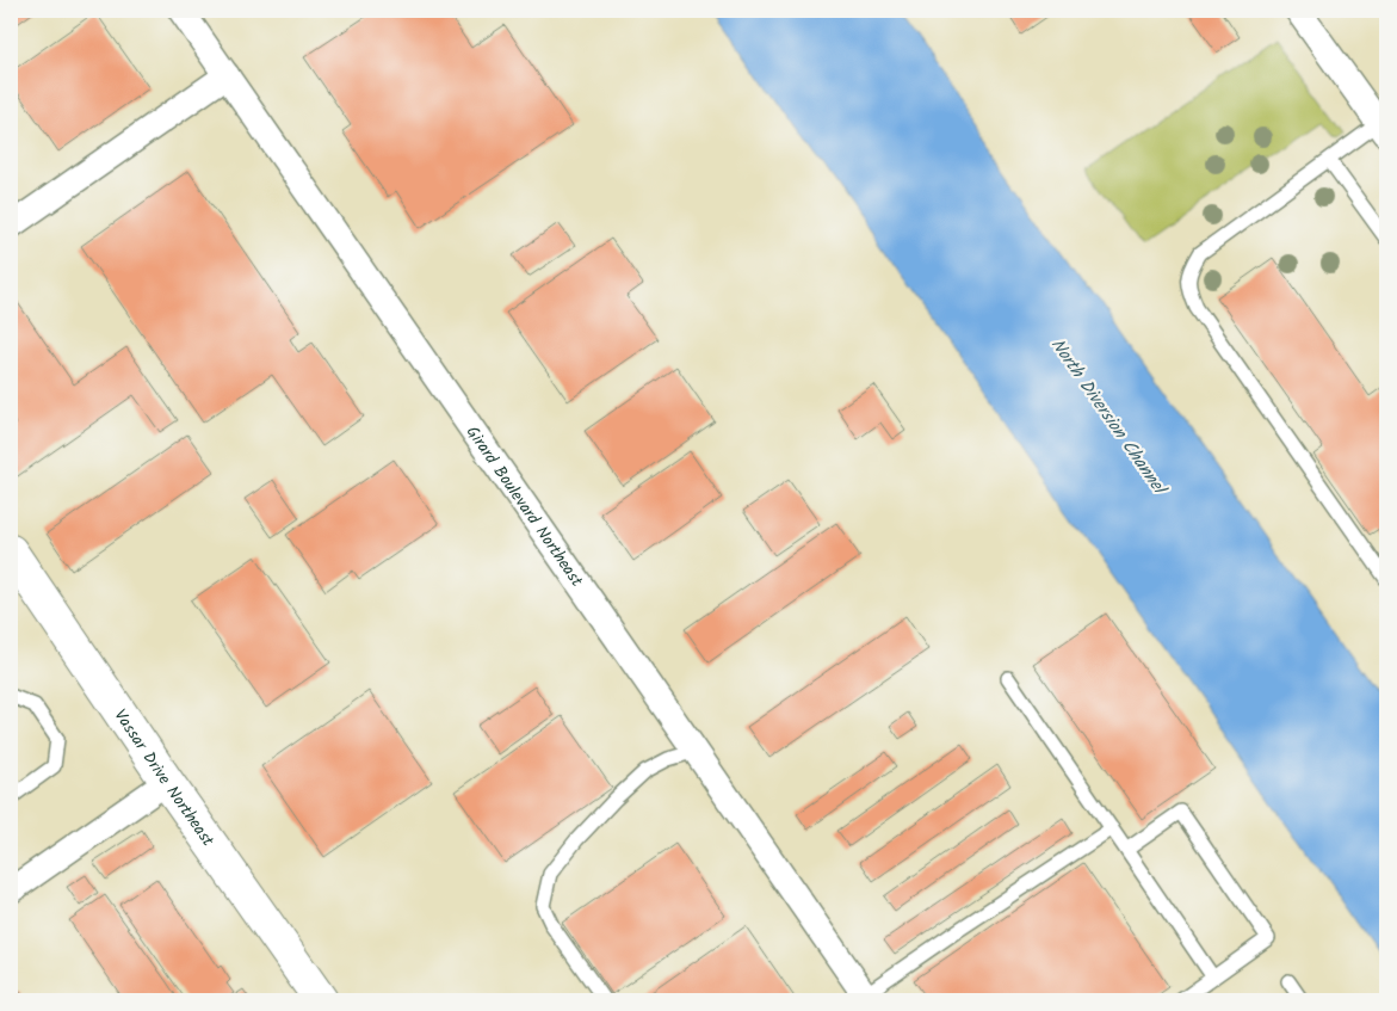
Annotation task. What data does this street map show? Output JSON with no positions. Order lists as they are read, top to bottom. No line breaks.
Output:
{"streets":{"street":["Girard Boulevard Northeast","Vassar Drive Northeast"]},"water":["North Diversion Channel"]}
